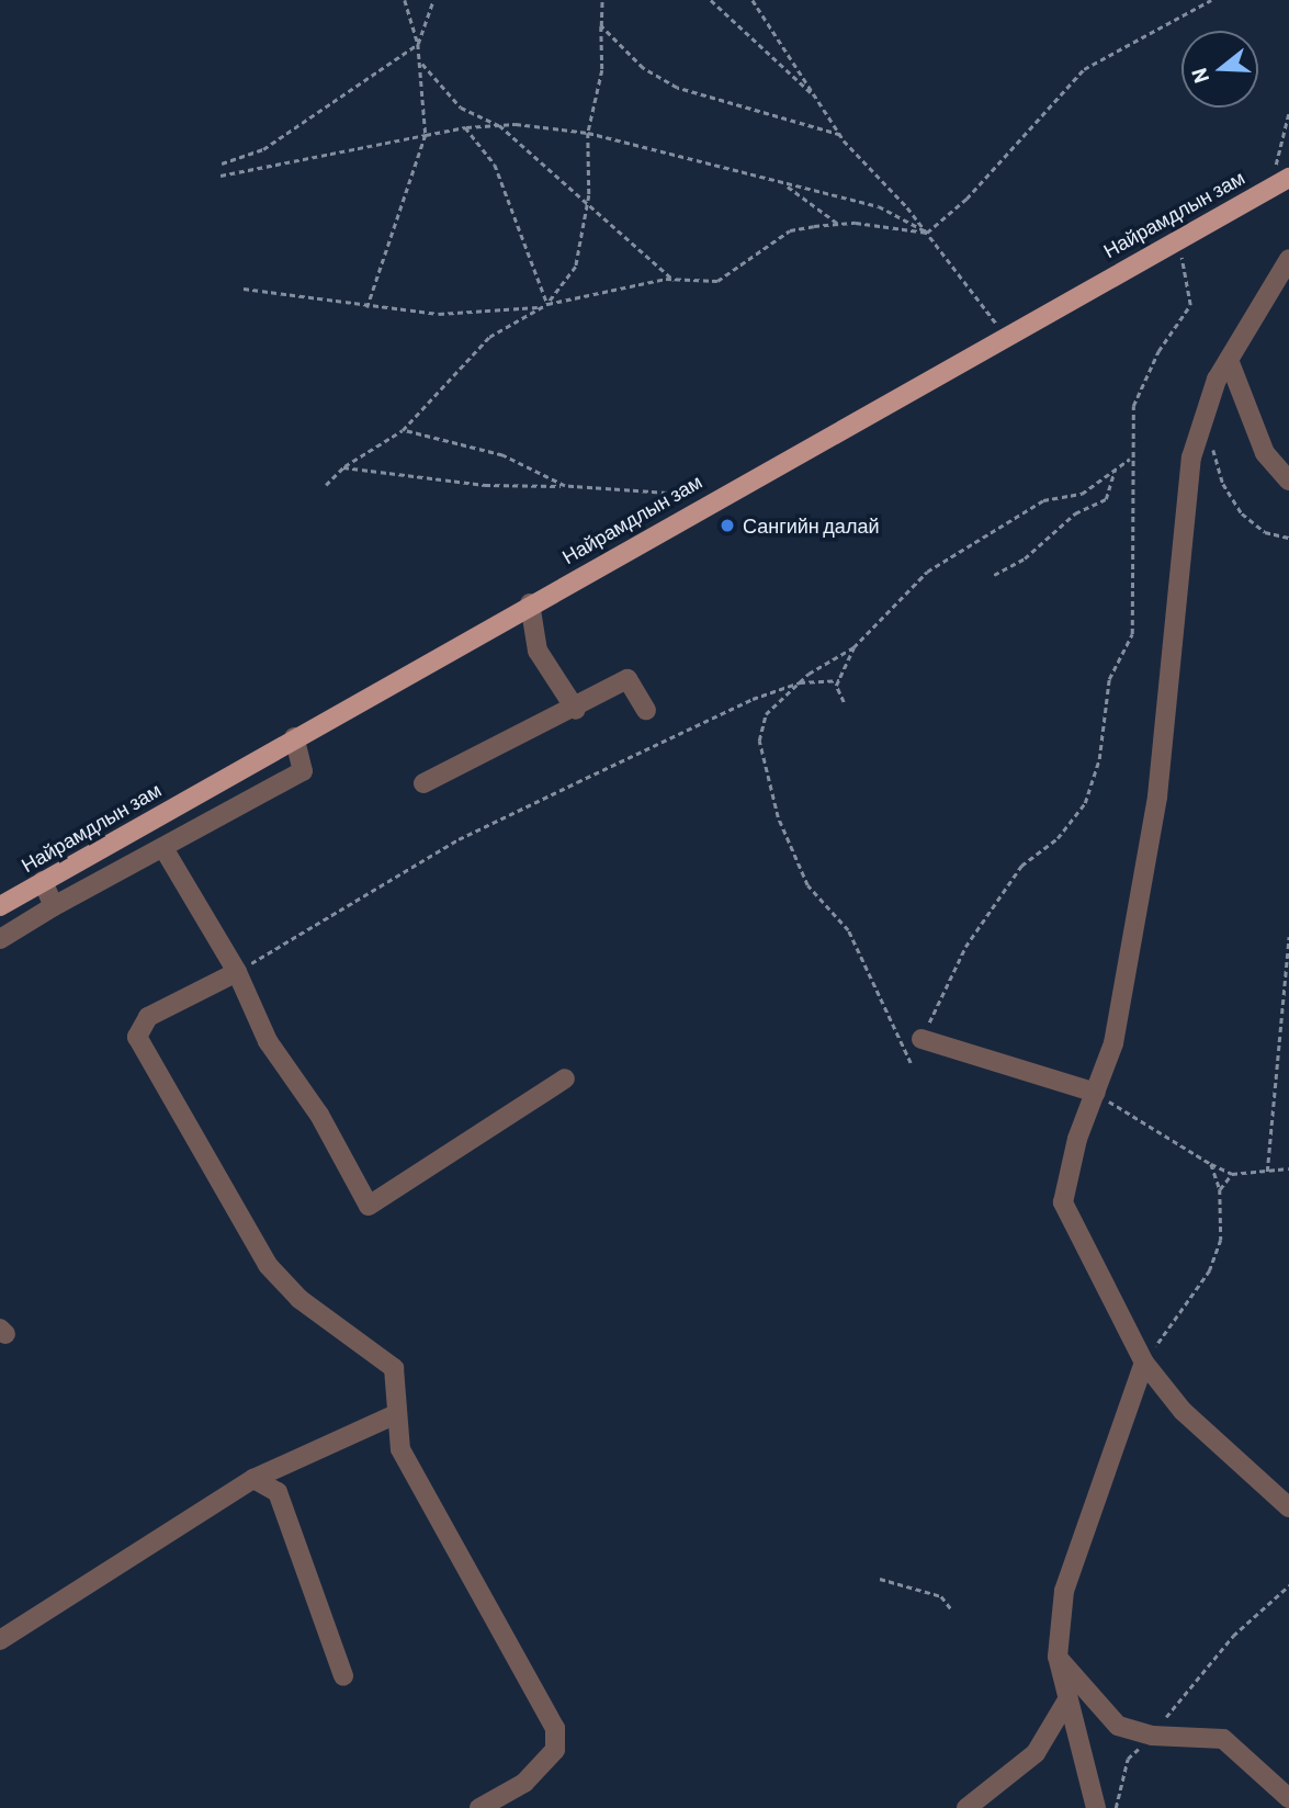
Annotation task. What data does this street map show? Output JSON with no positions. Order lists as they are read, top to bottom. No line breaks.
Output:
{"streets":{"main road":["Найрамдлын зам"]},"places":["Сангийн далай"],"north":"left"}
